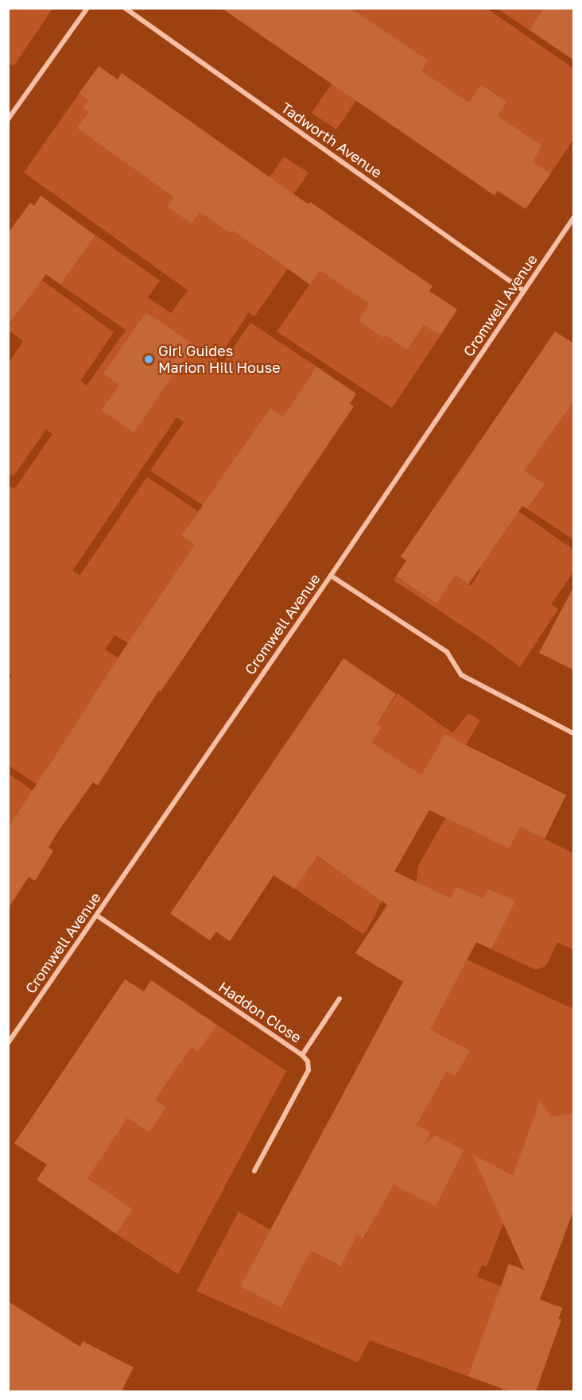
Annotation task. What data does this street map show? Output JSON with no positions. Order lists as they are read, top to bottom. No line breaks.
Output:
{"streets":{"street":["Tadworth Avenue","Cromwell Avenue","Haddon Close"]},"crossings":[["Tadworth Avenue","Cromwell Avenue"],["Cromwell Avenue","Haddon Close"]],"places":["Girl Guides Marion Hill House"]}
